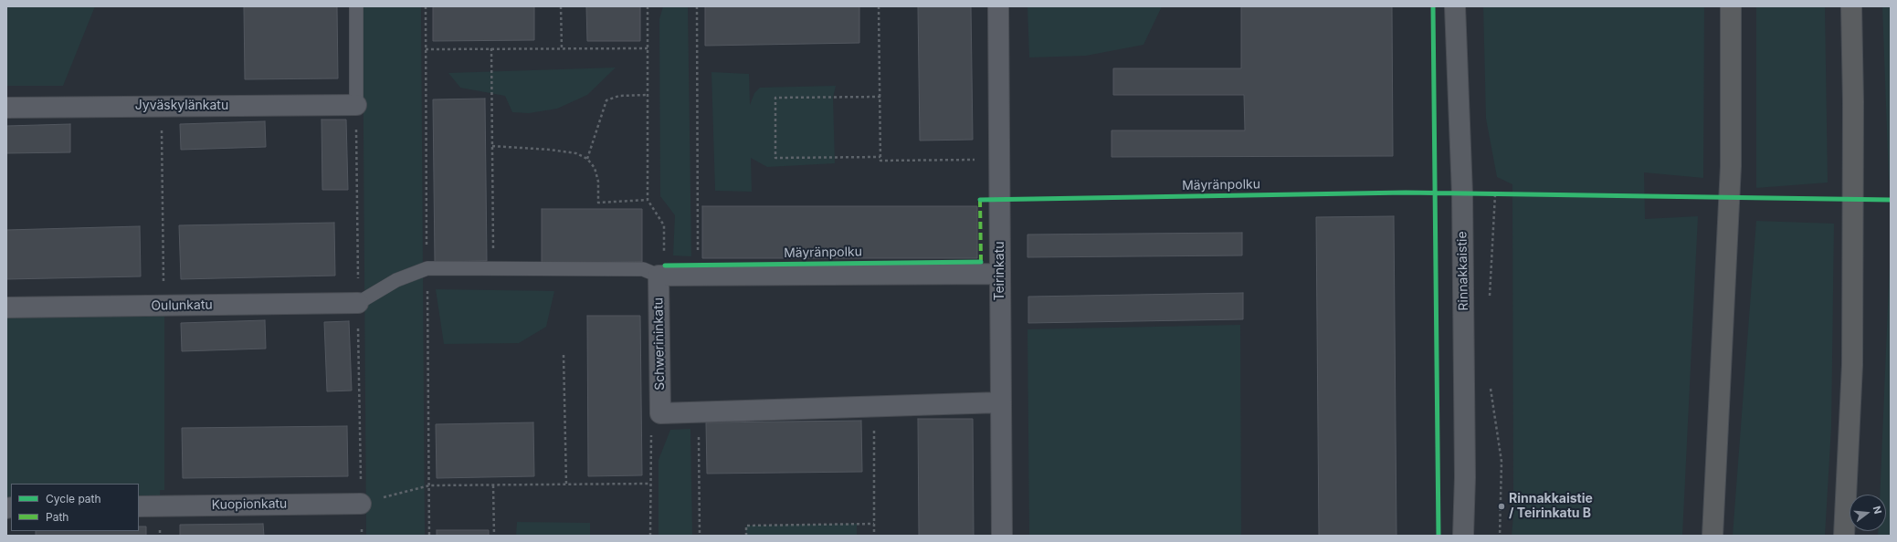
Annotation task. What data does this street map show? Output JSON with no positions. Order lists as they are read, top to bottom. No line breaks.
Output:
{"streets":{"street":["Jyväskylänkatu","Teirinkatu","Rinnakkaistie","Oulunkatu","Schwerininkatu","Kuopionkatu"],"cycle path":["Mäyränpolku"]},"places":["Rinnakkaistie / Teirinkatu B"],"legend":["Cycle path","Path"],"north":"right"}
